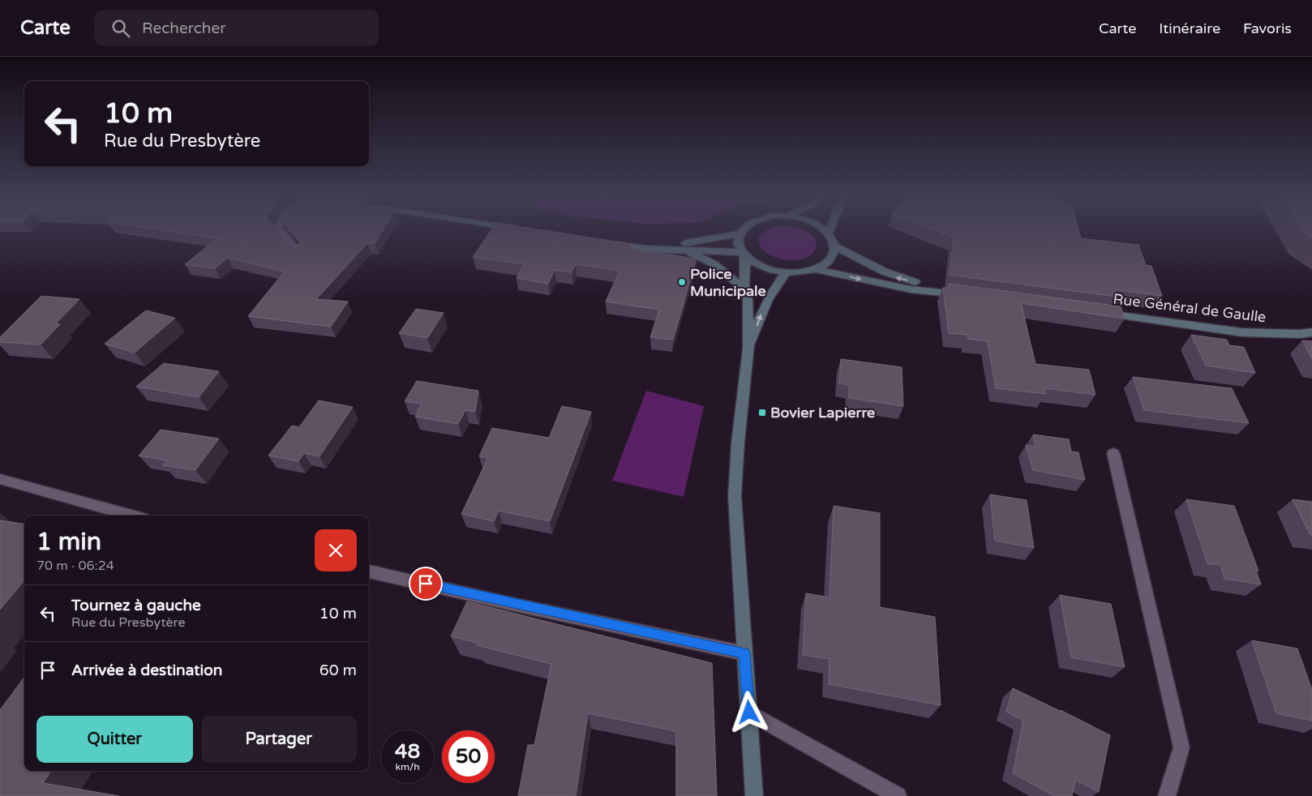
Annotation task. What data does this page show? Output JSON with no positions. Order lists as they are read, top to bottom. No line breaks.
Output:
{"streets":{"main road":["Rue Général de Gaulle"]},"places":{"other":["Police Municipale"],"transit":["Bovier Lapierre"]},"page":{"header":"Carte","search":"Rechercher","nav":["Carte","Itinéraire","Favoris"],"turn":["10 m","Rue du Presbytère"],"heading":["1 min","70 m · 06:24"],"list":[{"name":"Tournez à gauche","note":"Rue du Presbytère","value":"10 m"},{"name":"Arrivée à destination","value":"60 m"}],"buttons":["Quitter","Partager"],"speed":"48 km/h","limit":"50"}}
